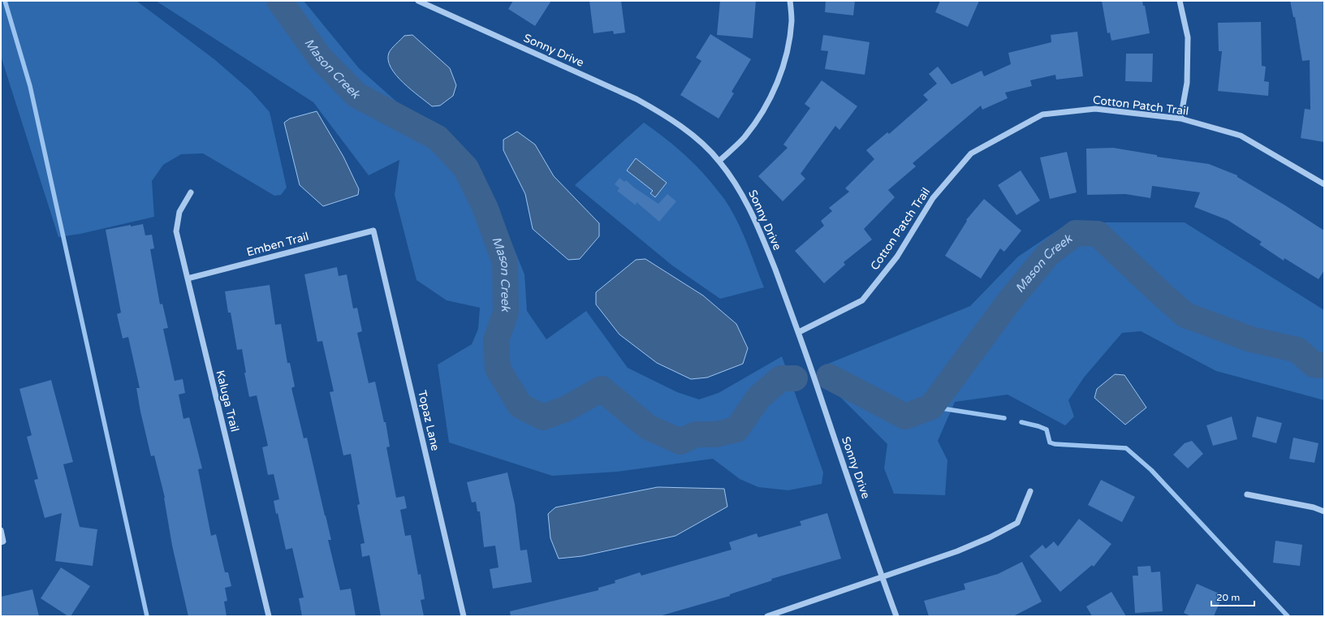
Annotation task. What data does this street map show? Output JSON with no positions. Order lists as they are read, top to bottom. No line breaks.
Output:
{"streets":{"street":["Sonny Drive","Cotton Patch Trail","Emben Trail","Kaluga Trail","Topaz Lane"]},"crossings":[["Sonny Drive","Cotton Patch Trail"],["Emben Trail","Kaluga Trail"],["Emben Trail","Topaz Lane"]],"water":["Mason Creek"],"scale_bar":"20 m"}
